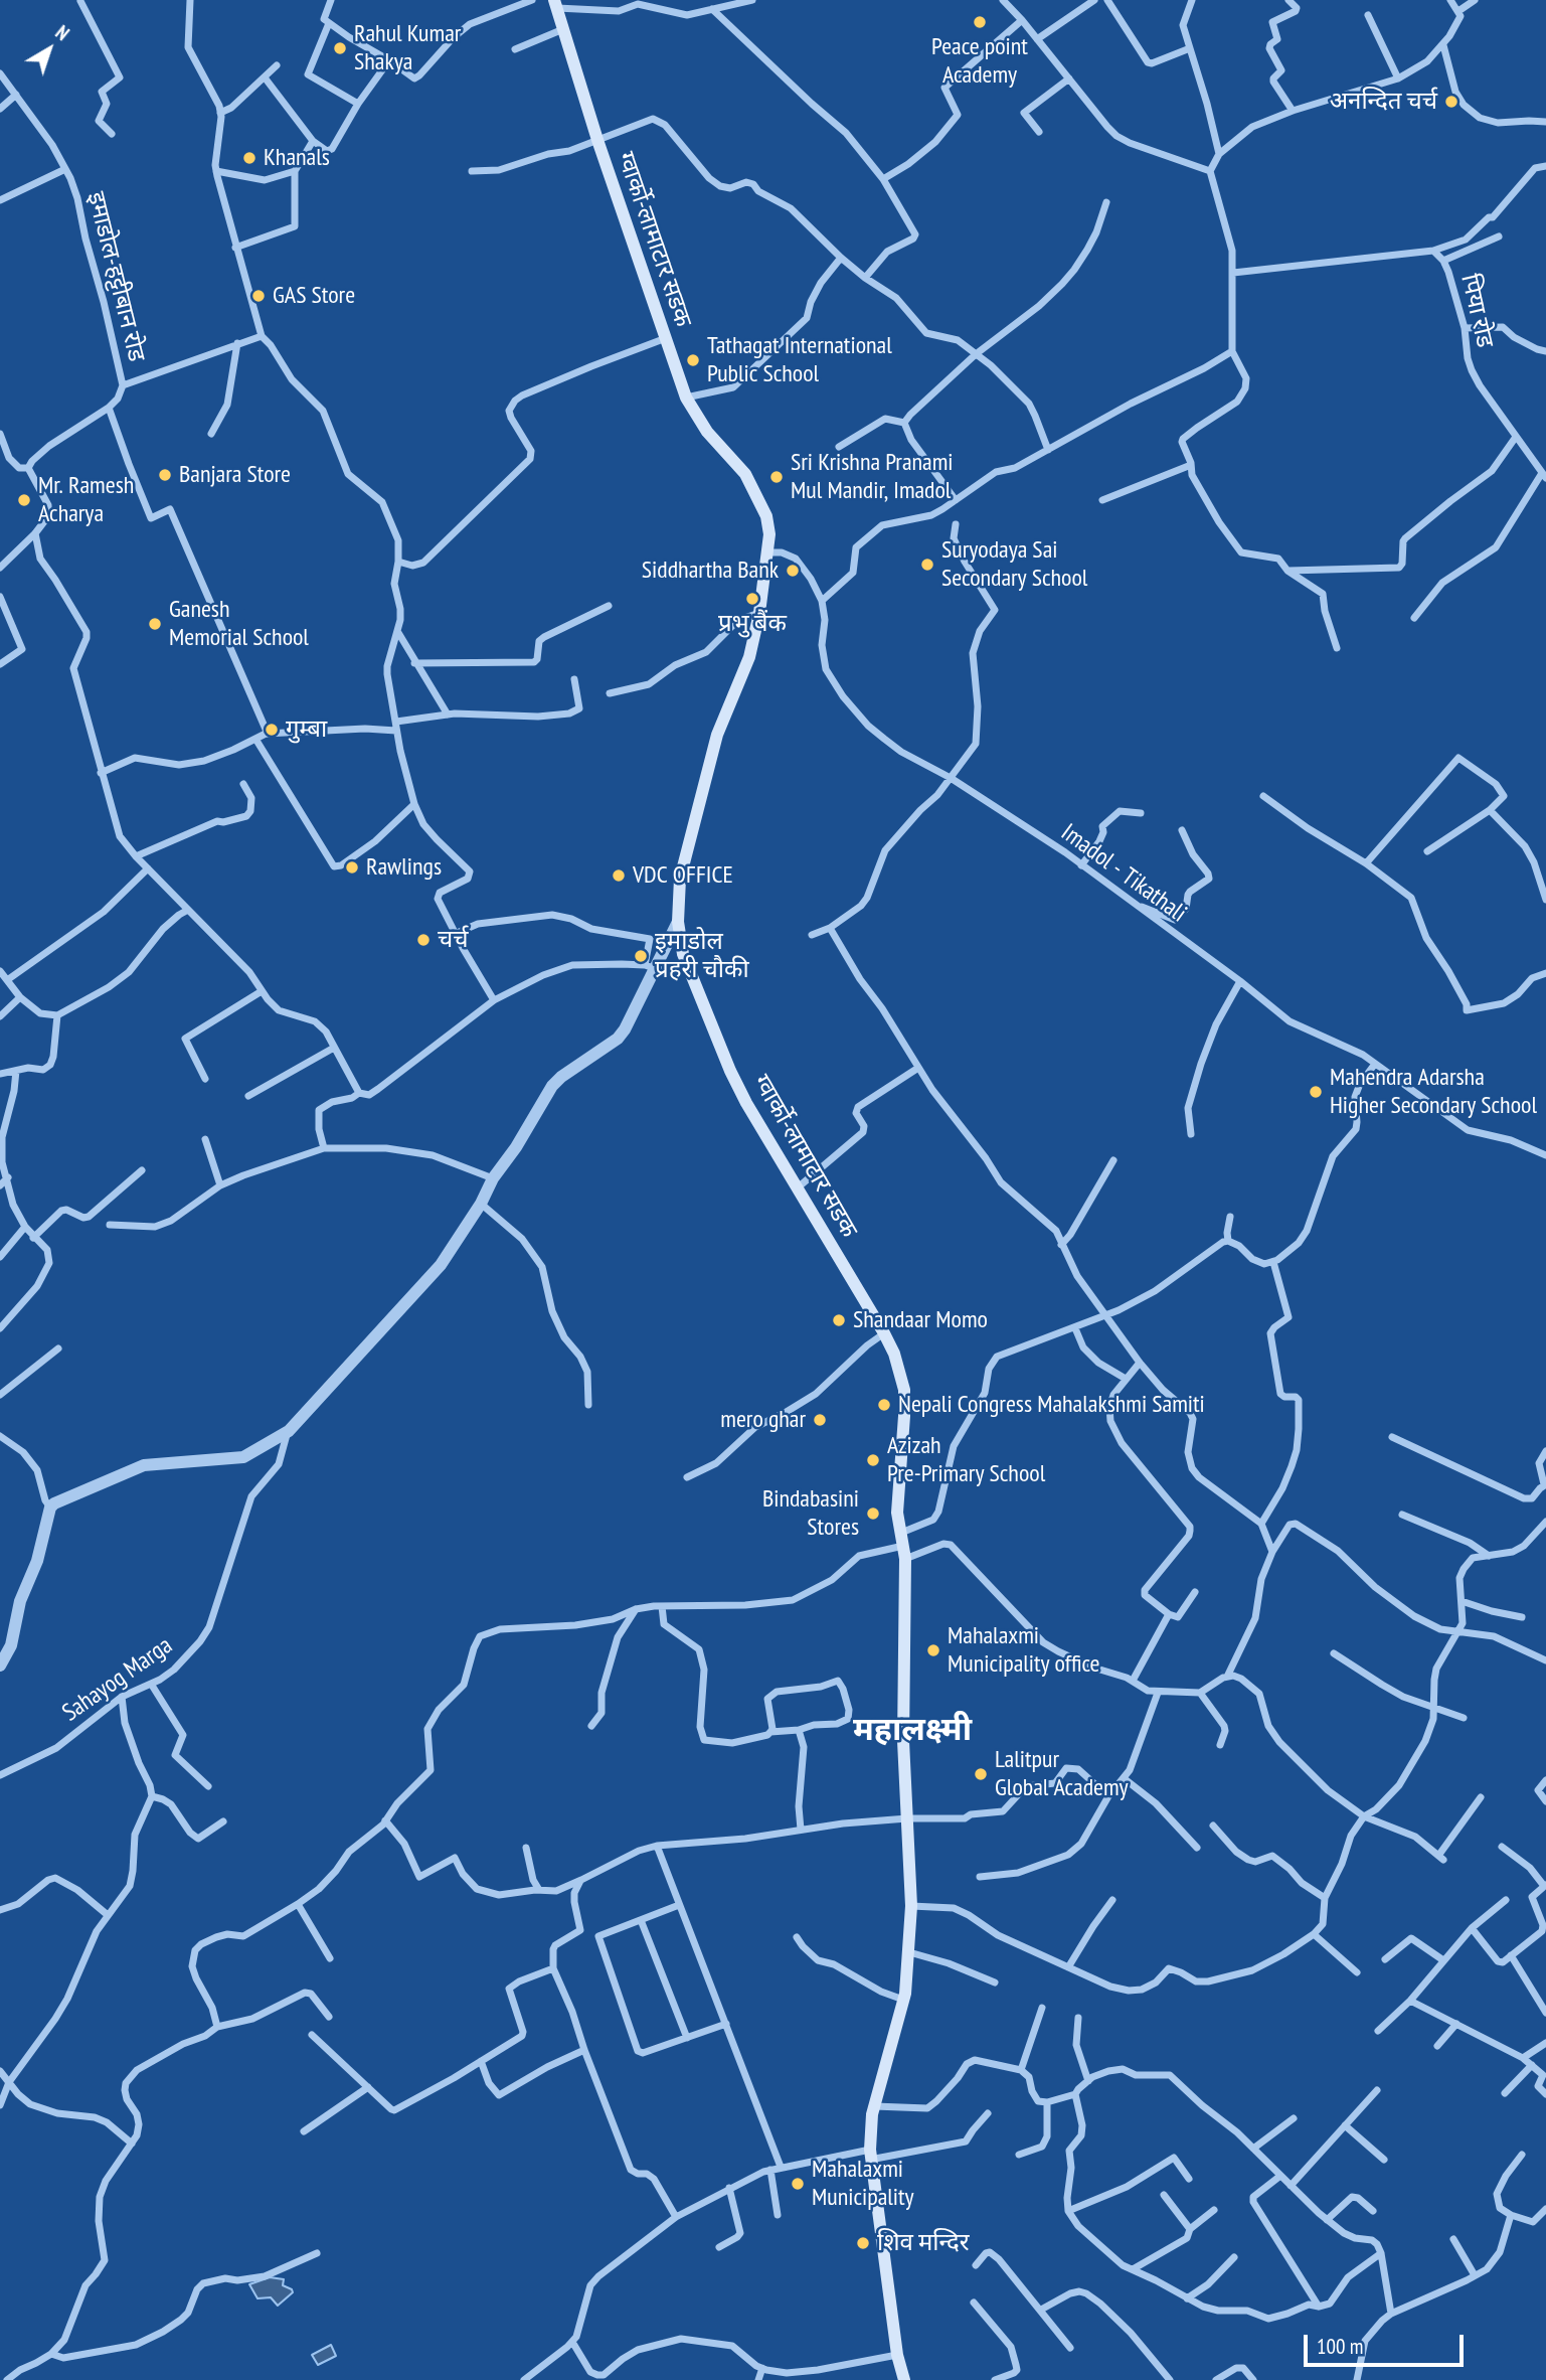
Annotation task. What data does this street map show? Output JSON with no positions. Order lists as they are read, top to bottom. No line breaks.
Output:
{"streets":{"main road":["ग्वार्को-लामाटार सडक"],"street":["इमाडोल-हट्टीबान रोड","पिया रोड","Imadol - Tikathali","Sahayog Marga"]},"crossings":[["ग्वार्को-लामाटार सडक","Imadol - Tikathali"]],"districts":["महालक्ष्मी"],"places":["Peace point Academy","Rahul Kumar Shakya","अनन्दित चर्च","Khanals","GAS Store","Tathagat International Public School","Banjara Store","Sri Krishna Pranami Mul Mandir, Imadol","Mr. Ramesh Acharya","Suryodaya Sai Secondary School","Siddhartha Bank","प्रभु बैंक","Ganesh Memorial School","गुम्बा","Rawlings","VDC OFFICE","चर्च","इमाडोल प्रहरी चौकी","Mahendra Adarsha Higher Secondary School","Shandaar Momo","Nepali Congress Mahalakshmi Samiti","mero ghar","Azizah Pre-Primary School","Bindabasini Stores","Mahalaxmi Municipality office","Lalitpur Global Academy","Mahalaxmi Municipality","शिव मन्दिर"],"scale_bar":"100 m","north":"top right"}
